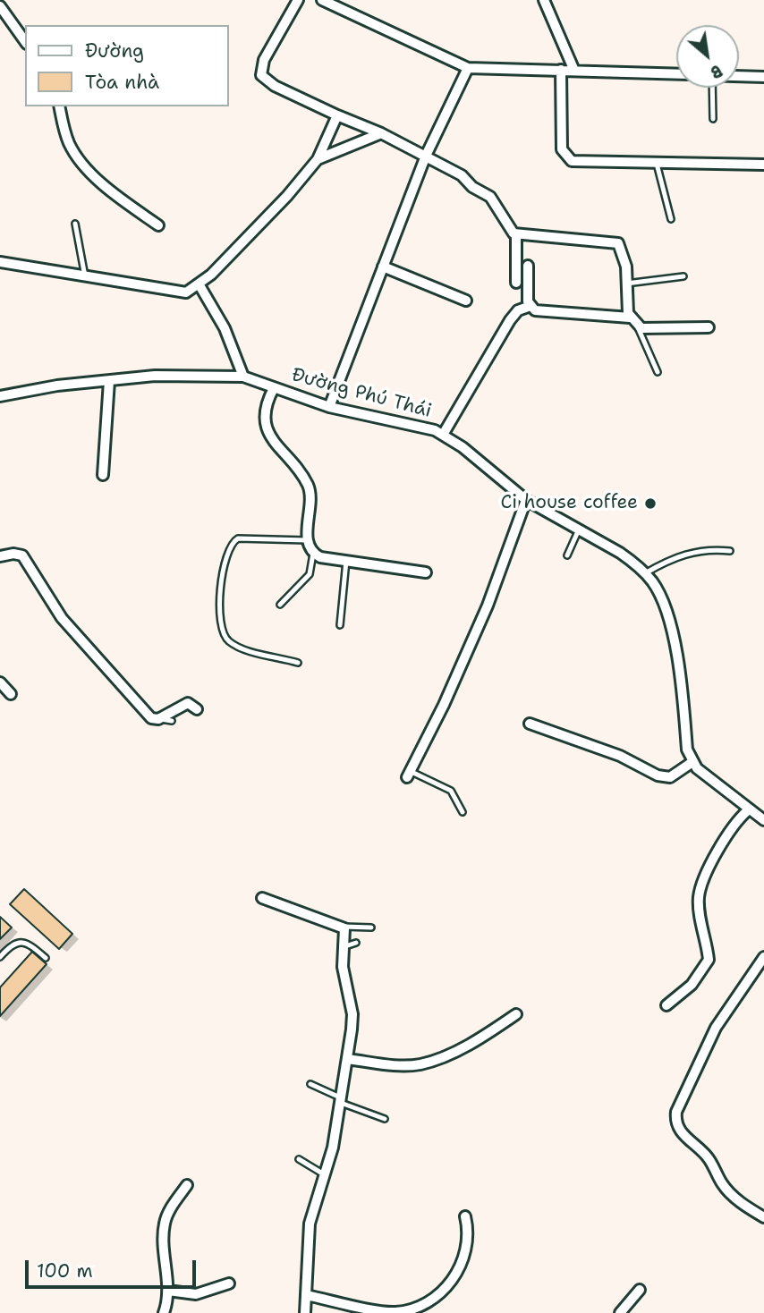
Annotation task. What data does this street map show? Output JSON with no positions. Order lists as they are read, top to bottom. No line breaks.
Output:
{"streets":{"street":["Đường Phú Thái"]},"places":["Ci house coffee"],"legend":["Đường","Tòa nhà"],"scale_bar":"100 m","north":"bottom right"}
